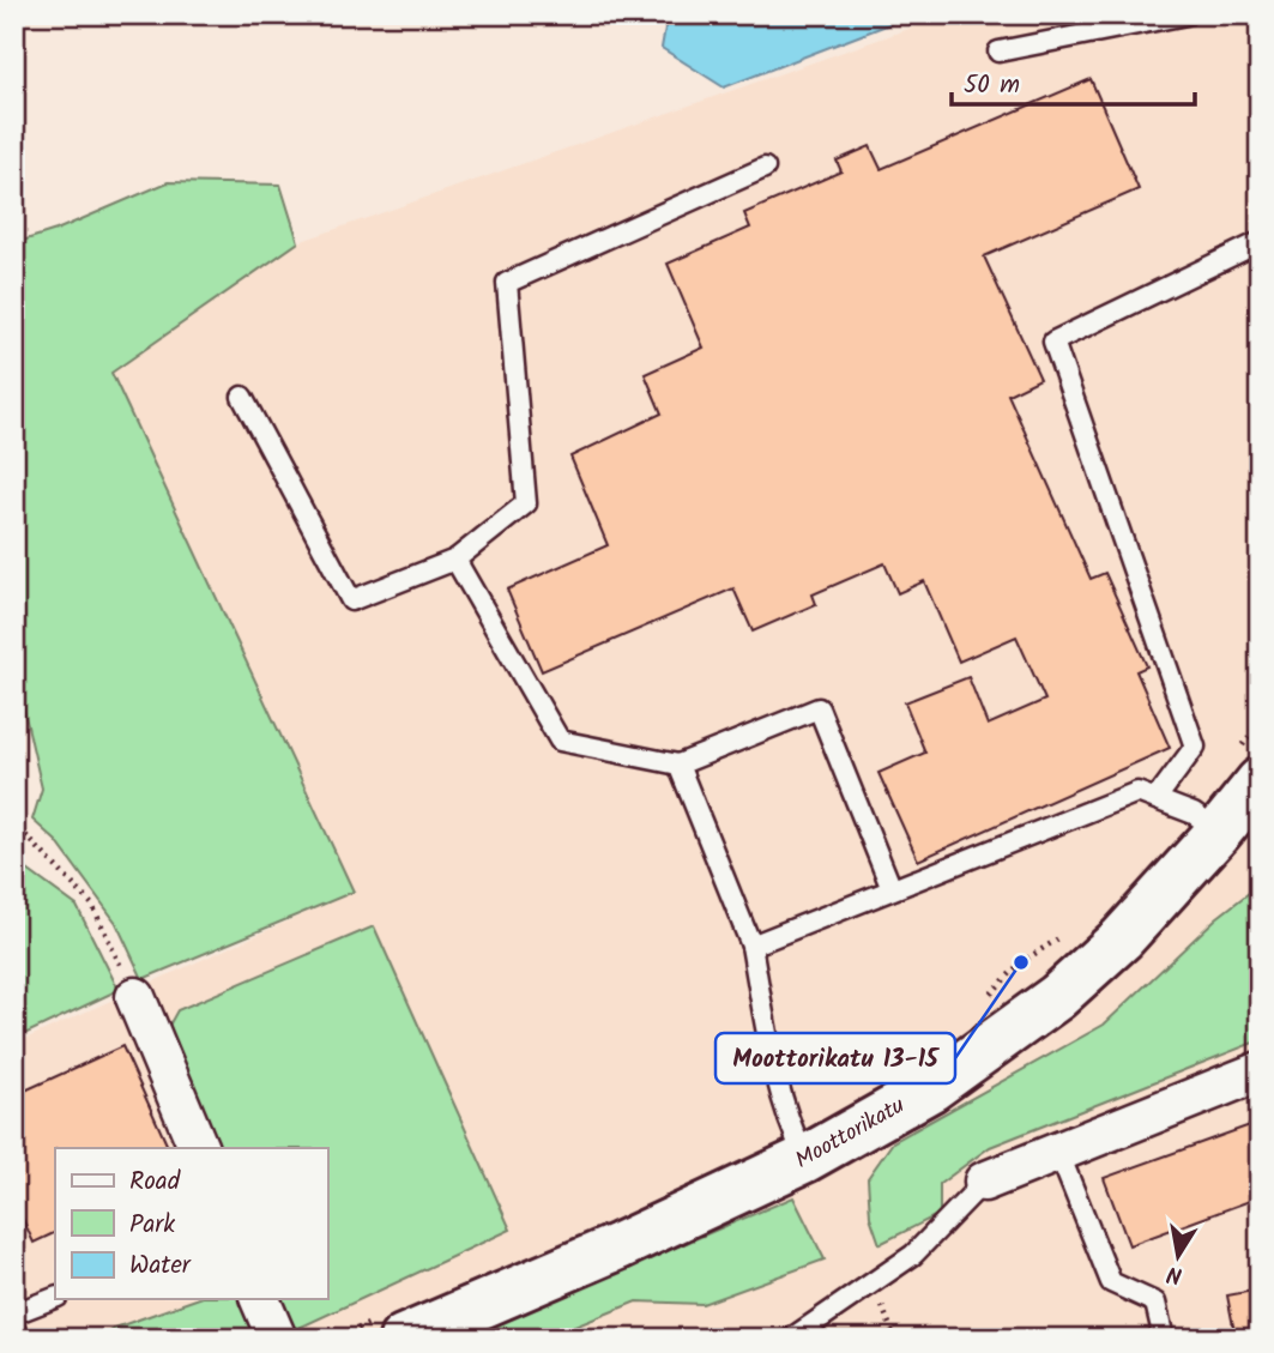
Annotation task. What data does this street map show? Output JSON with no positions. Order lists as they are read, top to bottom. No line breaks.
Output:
{"streets":{"main road":["Moottorikatu"]},"places":["Moottorikatu 13-15"],"legend":["Road","Park","Water"],"scale_bar":"50 m","north":"bottom"}
